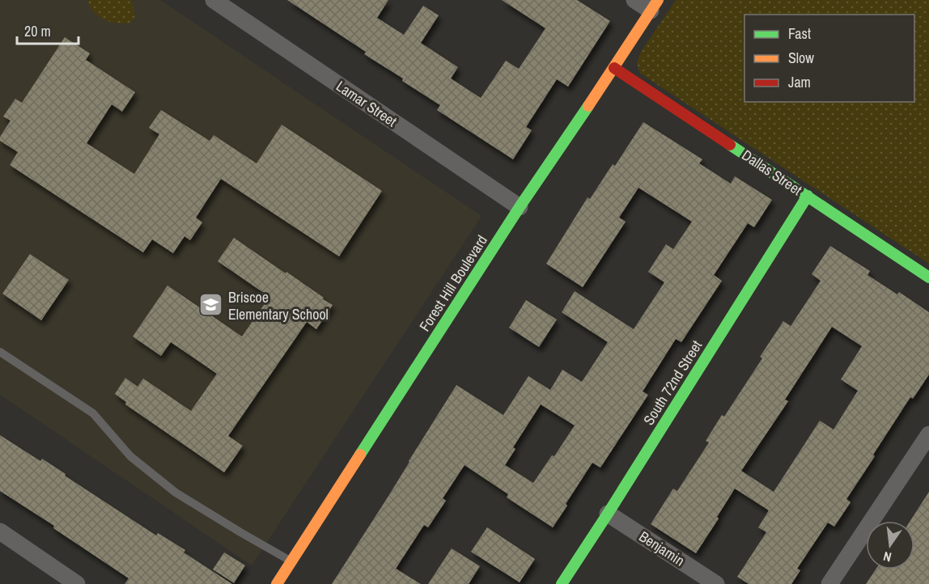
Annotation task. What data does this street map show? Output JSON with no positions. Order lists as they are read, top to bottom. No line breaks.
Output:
{"streets":{"street":["Lamar Street","Dallas Street","Forest Hill Boulevard","South 72nd Street","Benjamin"]},"crossings":[["Lamar Street","Forest Hill Boulevard"],["Dallas Street","Forest Hill Boulevard"],["Dallas Street","South 72nd Street"],["South 72nd Street","Benjamin"]],"places":{"school or university":["Briscoe Elementary School"]},"legend":["Fast","Slow","Jam"],"scale_bar":"20 m","north":"bottom"}
